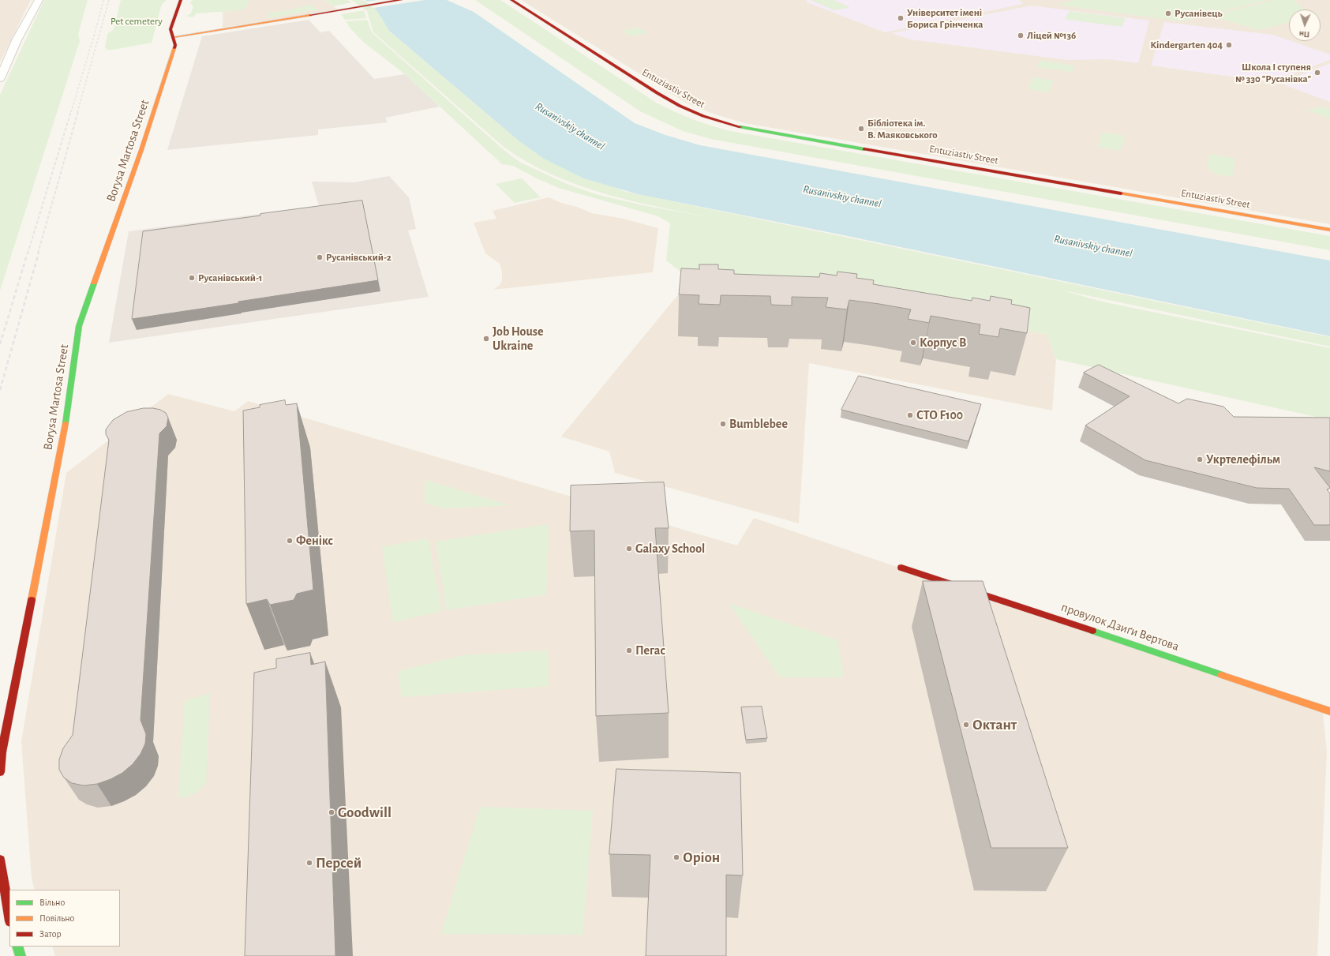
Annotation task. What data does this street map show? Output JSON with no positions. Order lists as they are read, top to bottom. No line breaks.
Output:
{"streets":{"street":["Entuziastiv Street","Borysa Martosa Street","провулок Дзиґи Вертова"]},"water":["Rusanivskiy channel"],"parks":["Pet cemetery"],"places":["Русанівець","Університет імені Бориса Грінченка","Ліцей №136","Kindergarten 404","Школа І ступеня № 330 \"Русанівка\"","Бібліотека ім. В. Маяковського","Русанівський-2","Русанівський-1","Job House Ukraine","Корпус В","СТО F100","Bumblebee","Укртелефільм","Фенікс","Galaxy School","Пегас","Октант","Goodwill","Оріон","Персей"],"legend":["Вільно","Повільно","Затор"],"north":"bottom"}
